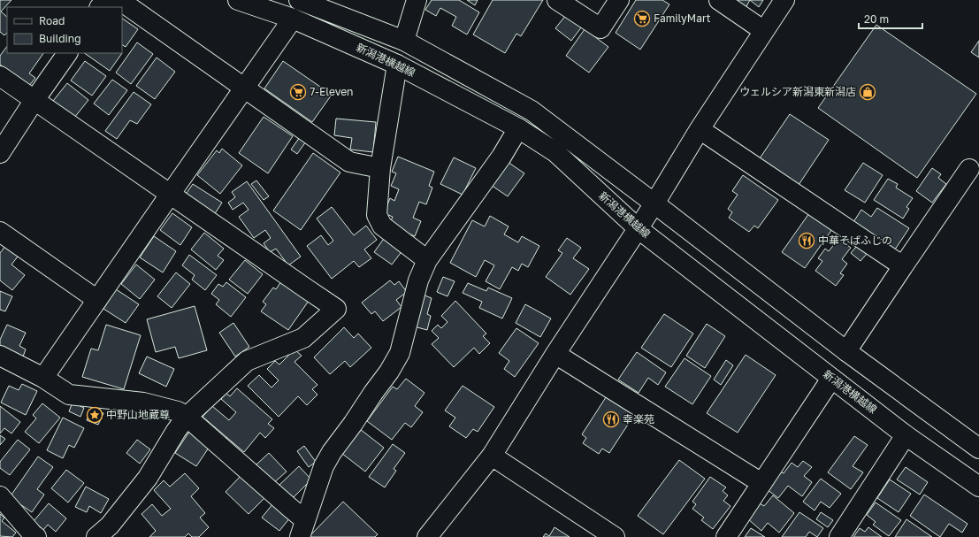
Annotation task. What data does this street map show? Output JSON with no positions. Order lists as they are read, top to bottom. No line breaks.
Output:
{"streets":{"street":["新潟港横越線"]},"places":{"supermarket":["FamilyMart","7-Eleven"],"shop":["ウェルシア新潟東新潟店"],"restaurant":["中華そばふじの","幸楽苑"],"place":["中野山地蔵尊"]},"legend":["Road","Building"],"scale_bar":"20 m"}
